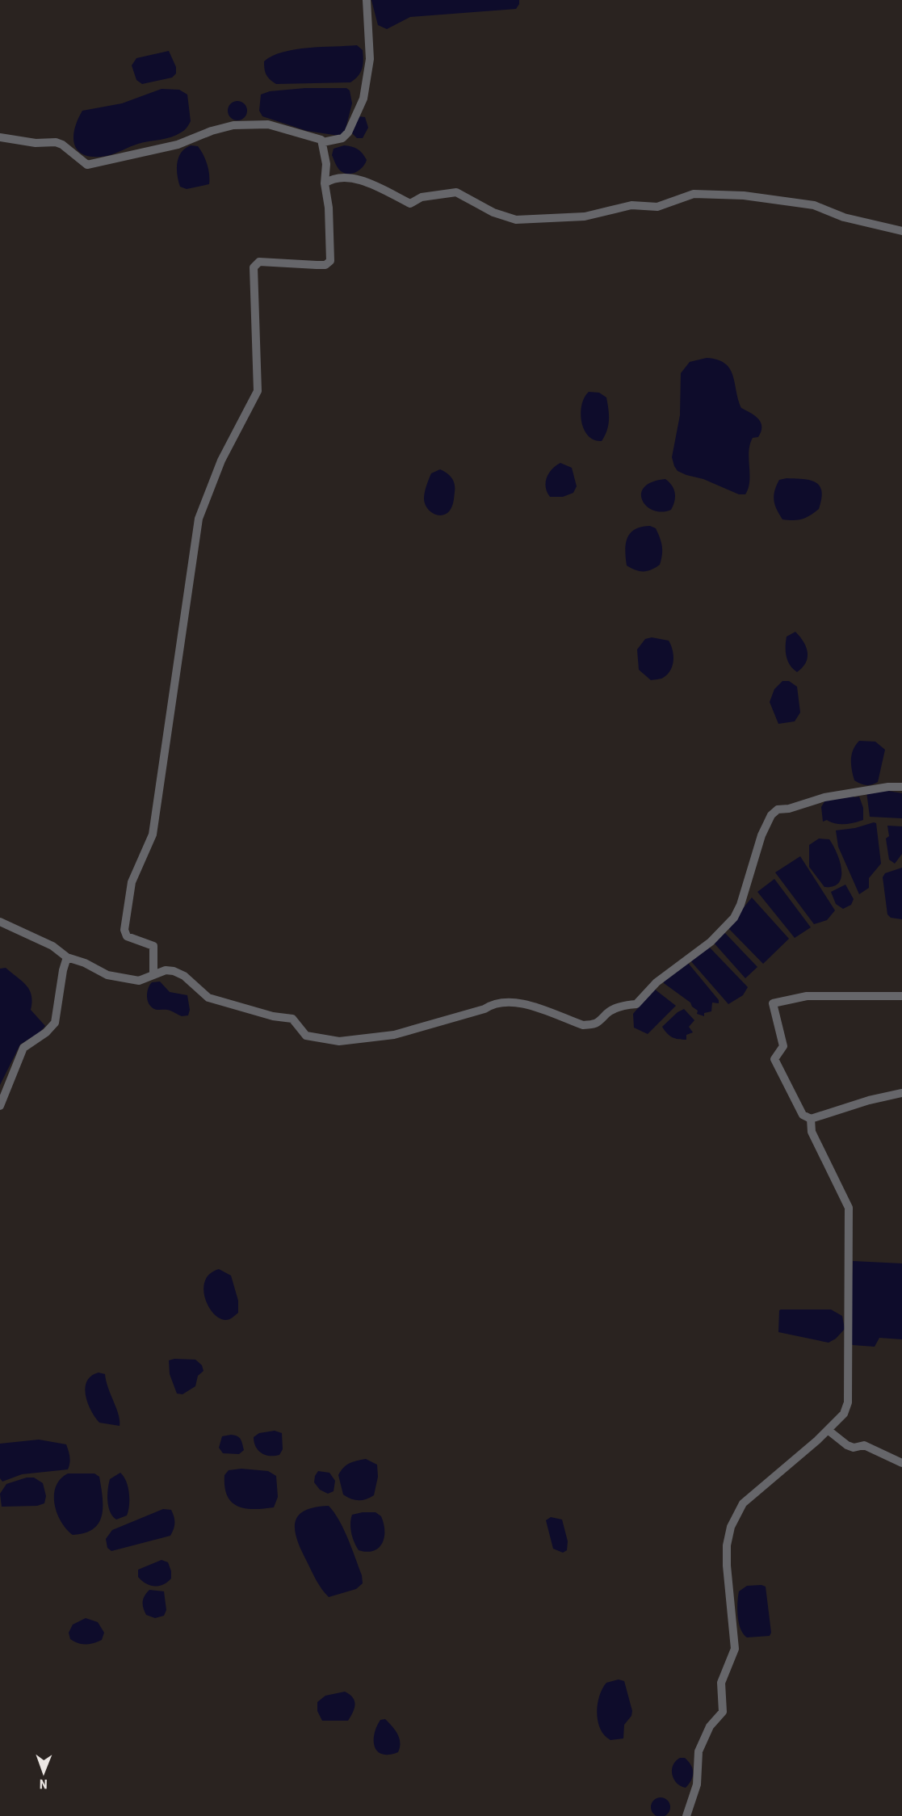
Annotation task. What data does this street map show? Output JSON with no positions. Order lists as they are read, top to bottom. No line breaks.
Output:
{"north":"bottom"}
